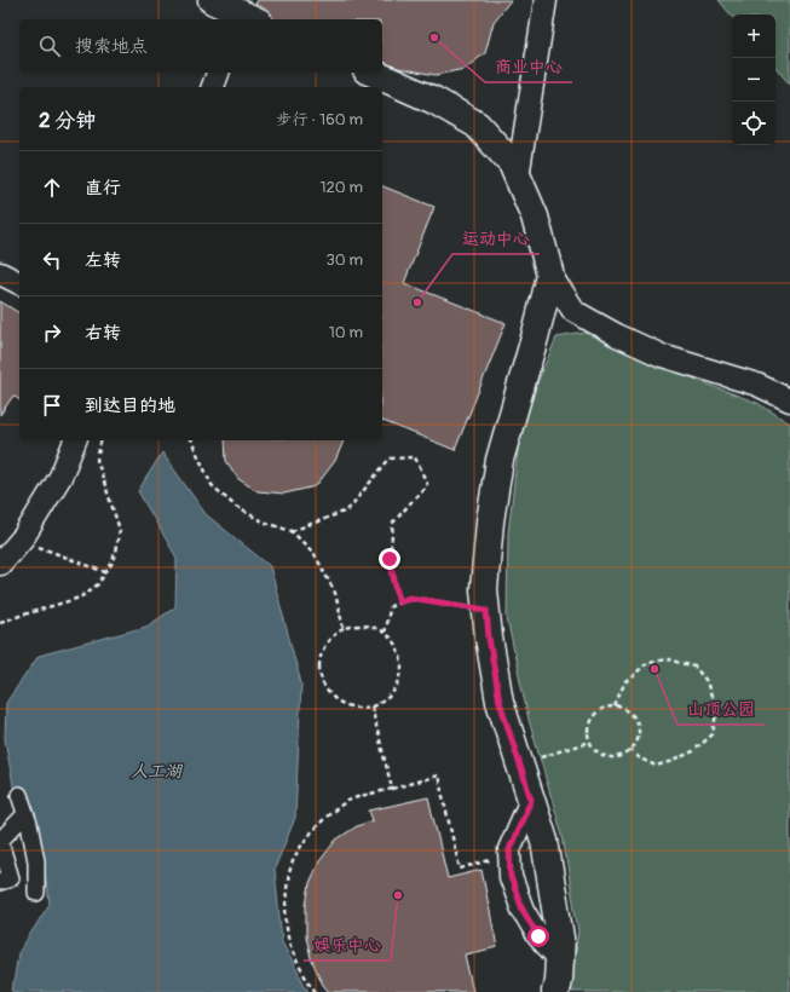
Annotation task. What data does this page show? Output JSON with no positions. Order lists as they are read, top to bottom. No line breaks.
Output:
{"water":["人工湖"],"places":["商业中心","运动中心","山顶公园","娱乐中心"],"page":{"map_buttons":["+","−"],"search":"搜索地点","heading":["2 分钟","步行 · 160 m"],"list":[["直行","120 m"],["左转","30 m"],["右转","10 m"],"到达目的地"]}}
